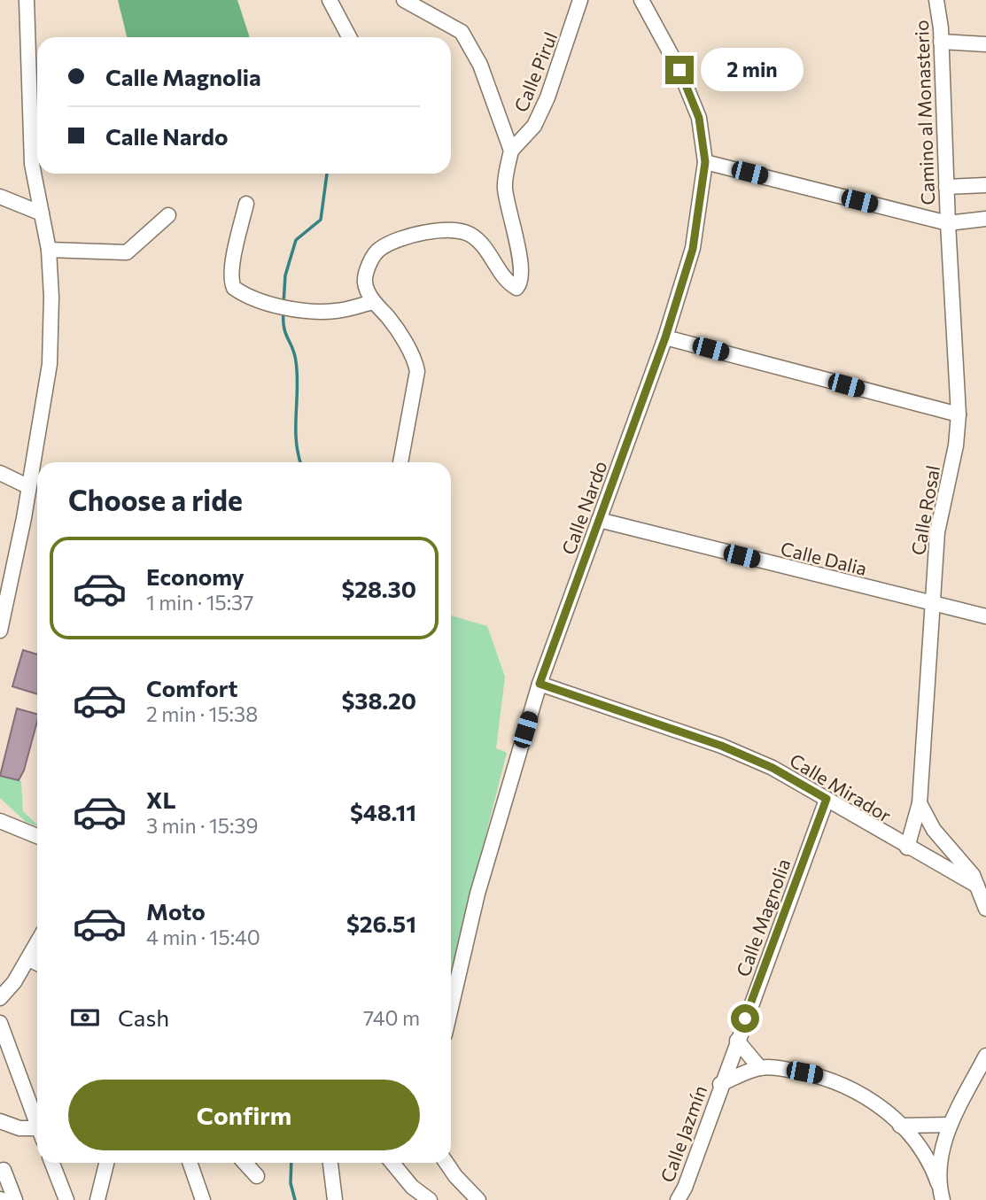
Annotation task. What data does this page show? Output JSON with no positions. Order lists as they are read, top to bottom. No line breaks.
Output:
{"streets":{"street":["Calle Pirul","Camino al Monasterio","Calle Nardo","Calle Rosal","Calle Dalia","Calle Mirador","Calle Magnolia","Calle Jazmín"]},"crossings":[["Camino al Monasterio","Calle Rosal"],["Calle Nardo","Calle Dalia"],["Calle Nardo","Calle Mirador"],["Calle Rosal","Calle Dalia"],["Calle Rosal","Calle Mirador"],["Calle Mirador","Calle Magnolia"],["Calle Magnolia","Calle Jazmín"]],"page":{"banner":["Calle Magnolia","Calle Nardo"],"bubble":"2 min","heading":"Choose a ride","list":[{"name":"Economy","note":"1 min · 15:37","value":"$28.30"},{"name":"Comfort","note":"2 min · 15:38","value":"$38.20"},{"name":"XL","note":"3 min · 15:39","value":"$48.11"},{"name":"Moto","note":"4 min · 15:40","value":"$26.51"}],"pay":["Cash","740 m"],"buttons":"Confirm"}}
